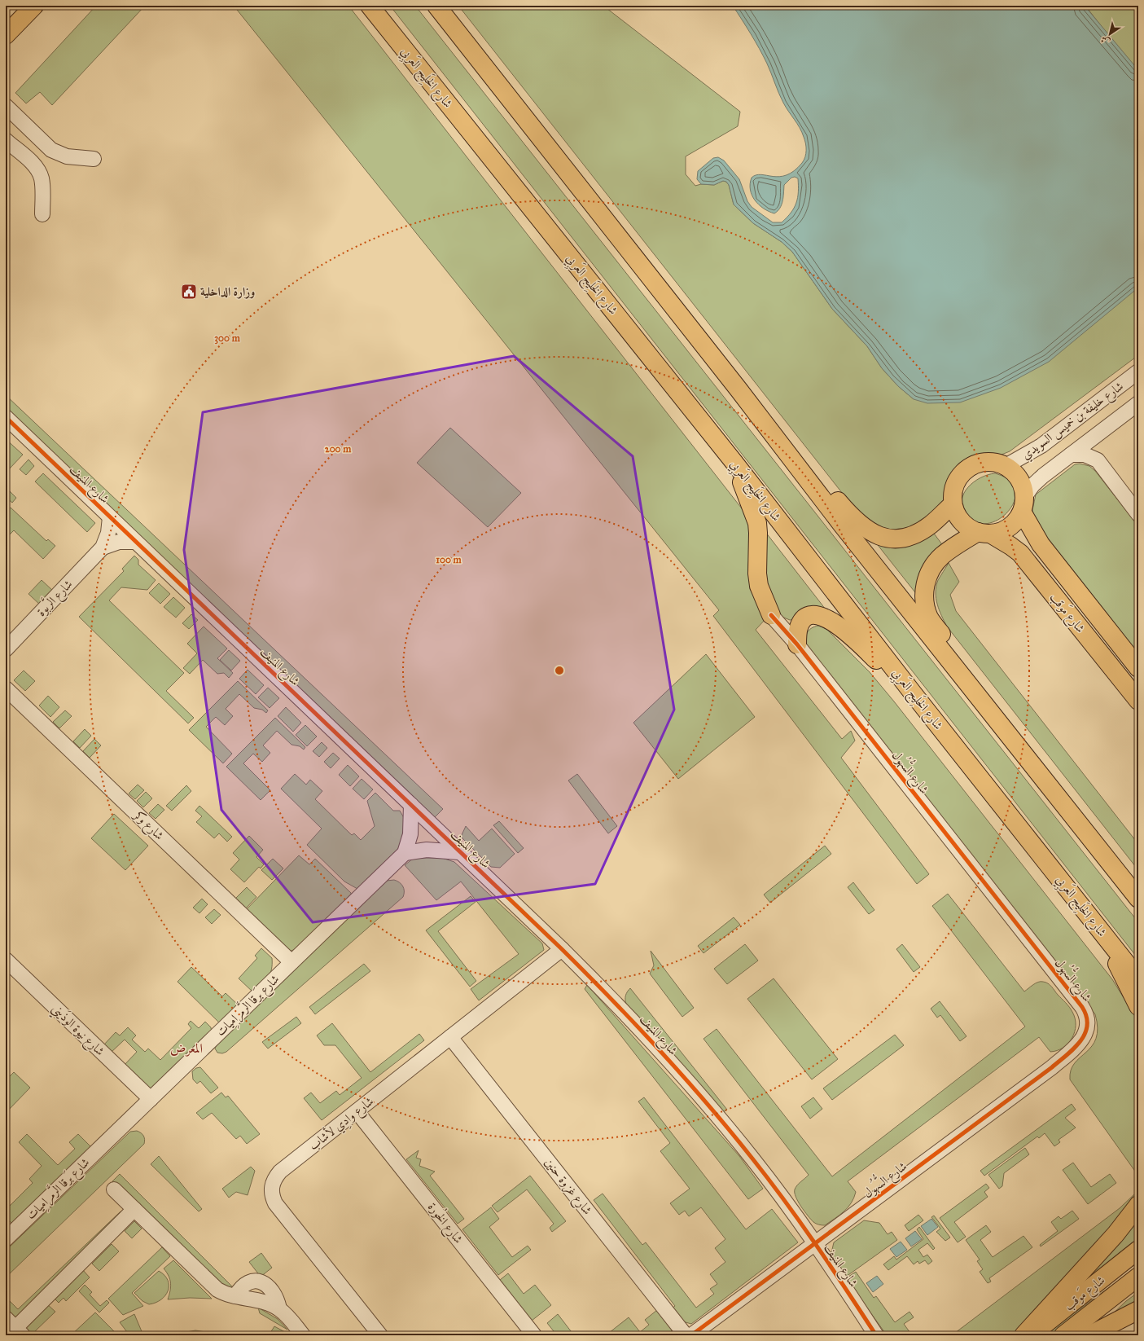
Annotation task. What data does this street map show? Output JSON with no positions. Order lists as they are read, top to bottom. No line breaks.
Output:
{"streets":{"main road":["شارع الخَلِيج العَربِي","شارع مَوقب"],"street":["شارع خليفة بن خميس السويدي","شارع المنيف","شارع الرَّبوة","شارع السُّهُول","شارع وكر","شارع بَرقا الرَّمرامِيات","شارع نيوة الوذَيني","شارع وادِي لأشاب","شارع غزوة حنين","شارع الخُورة"]},"crossings":[["شارع خليفة بن خميس السويدي","شارع مَوقب"],["شارع المنيف","شارع الرَّبوة"],["شارع المنيف","شارع السُّهُول"],["شارع المنيف","شارع وادِي لأشاب"],["شارع وكر","شارع بَرقا الرَّمرامِيات"],["شارع بَرقا الرَّمرامِيات","شارع نيوة الوذَيني"],["شارع وادِي لأشاب","شارع غزوة حنين"],["شارع وادِي لأشاب","شارع الخُورة"]],"districts":["المعرض"],"places":{"public building":["وزارة الداخلية"]},"north":"bottom left","rings":["300 m","200 m","100 m"]}
